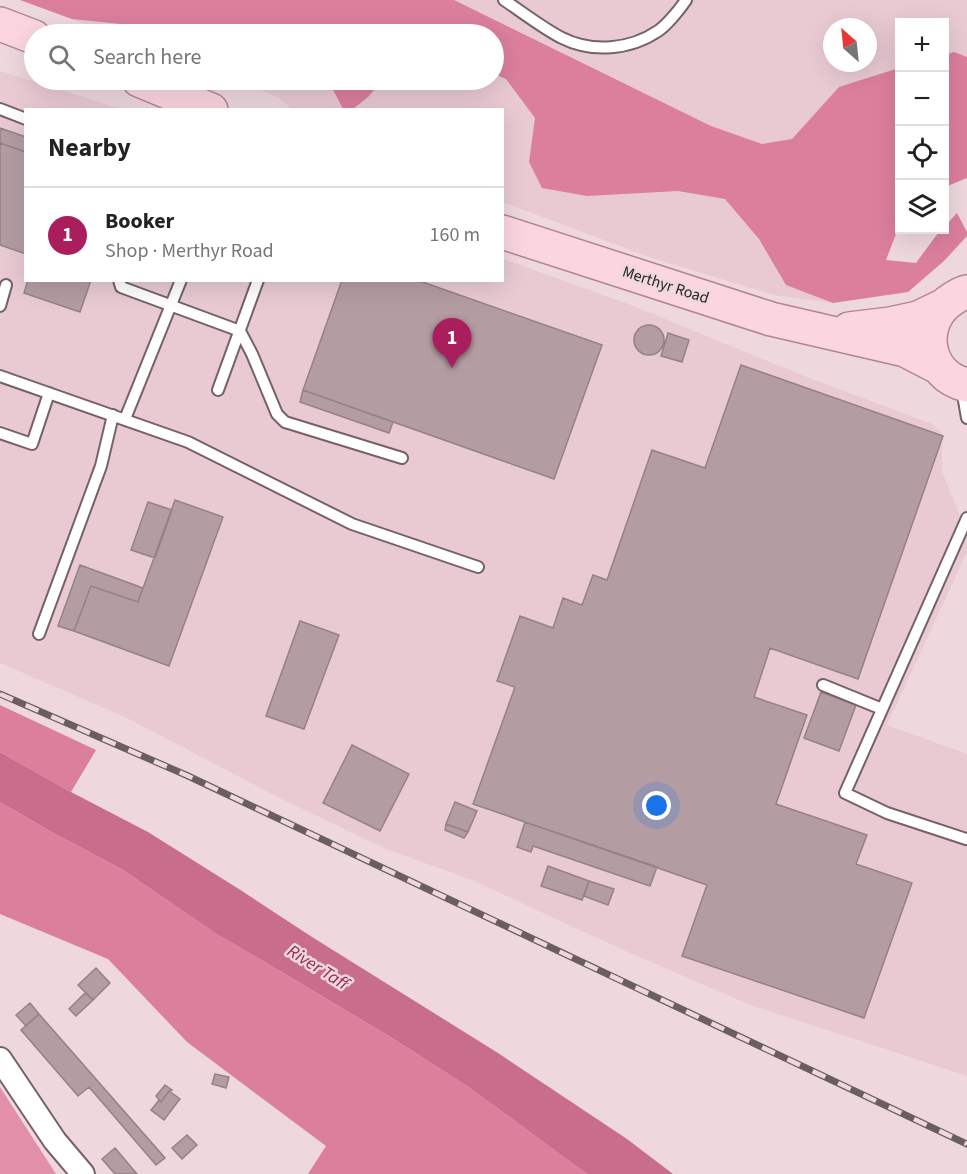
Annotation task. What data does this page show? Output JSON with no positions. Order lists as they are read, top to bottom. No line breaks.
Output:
{"streets":{"main road":["Merthyr Road"]},"water":["River Taff"],"north":"top left","page":{"map_buttons":["+","−"],"search":"Search here","heading":"Nearby","list":[{"mark":"1","name":"Booker","note":"Shop · Merthyr Road","value":"160 m"}],"pins":"1"}}
